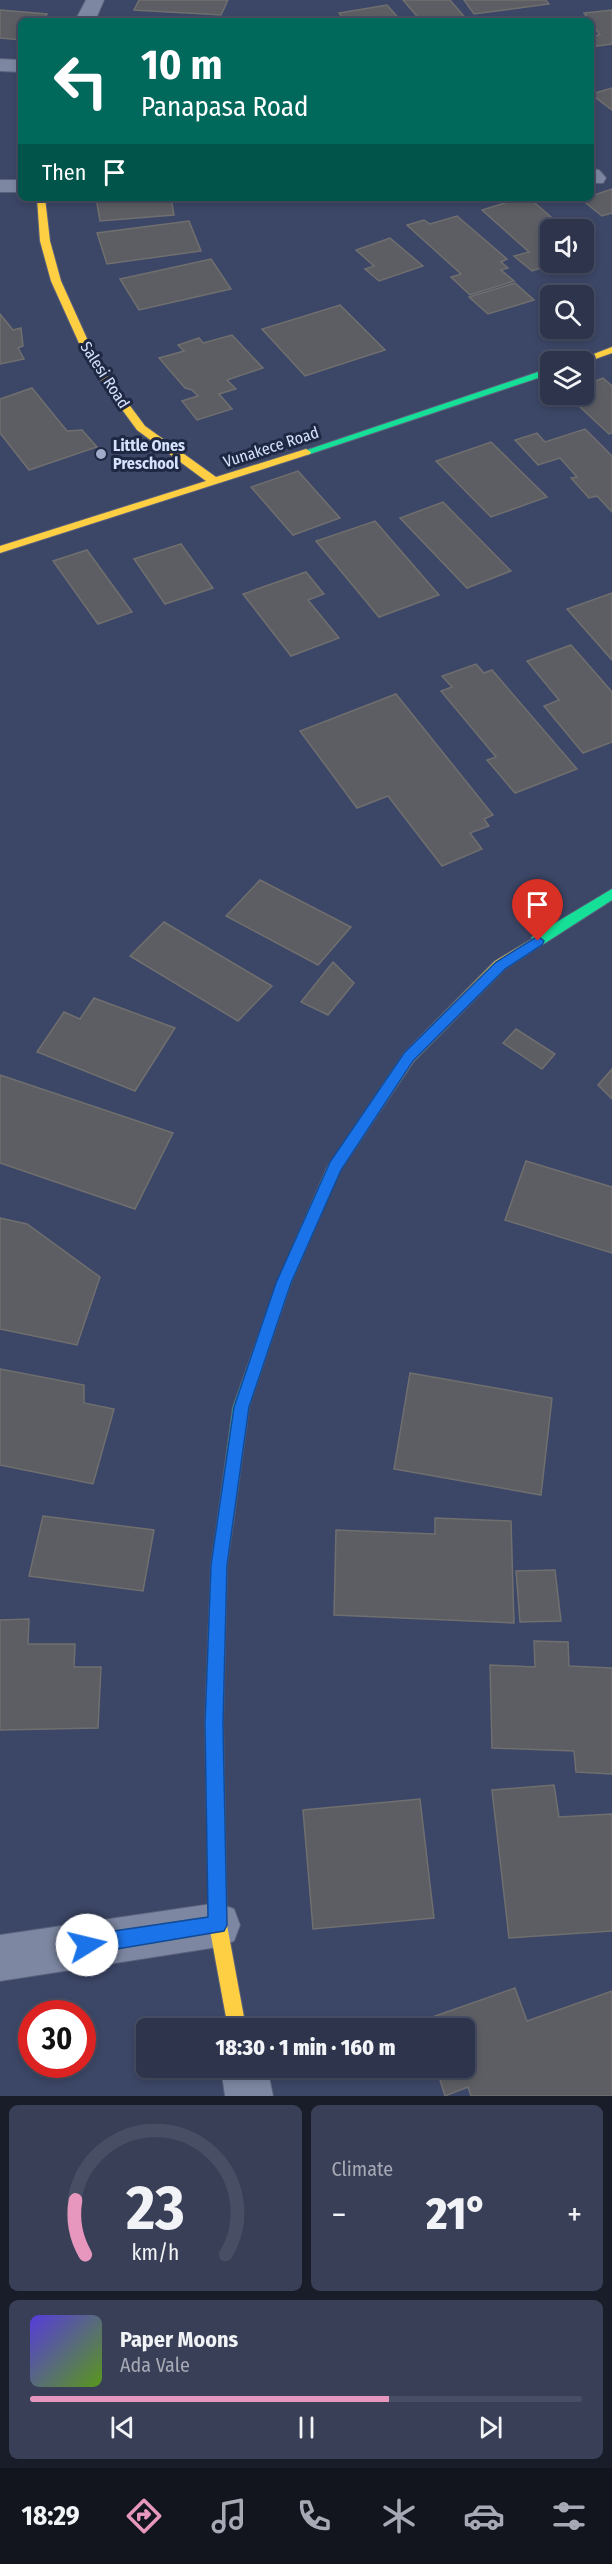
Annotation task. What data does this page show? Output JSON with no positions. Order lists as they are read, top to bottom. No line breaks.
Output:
{"streets":{"street":["Salesi Road","Vunakece Road"]},"crossings":[["Salesi Road","Vunakece Road"]],"places":["Little Ones Preschool"],"page":{"turn":["10 m","Panapasa Road"],"then":"Then","limit":"30","trip":"18:30 · 1 min · 160 m","tile":"Climate","heat":["−","21°","+"],"song":["Paper Moons","Ada Vale"],"tabs":"18:29","gauge":["23","km/h"]}}
